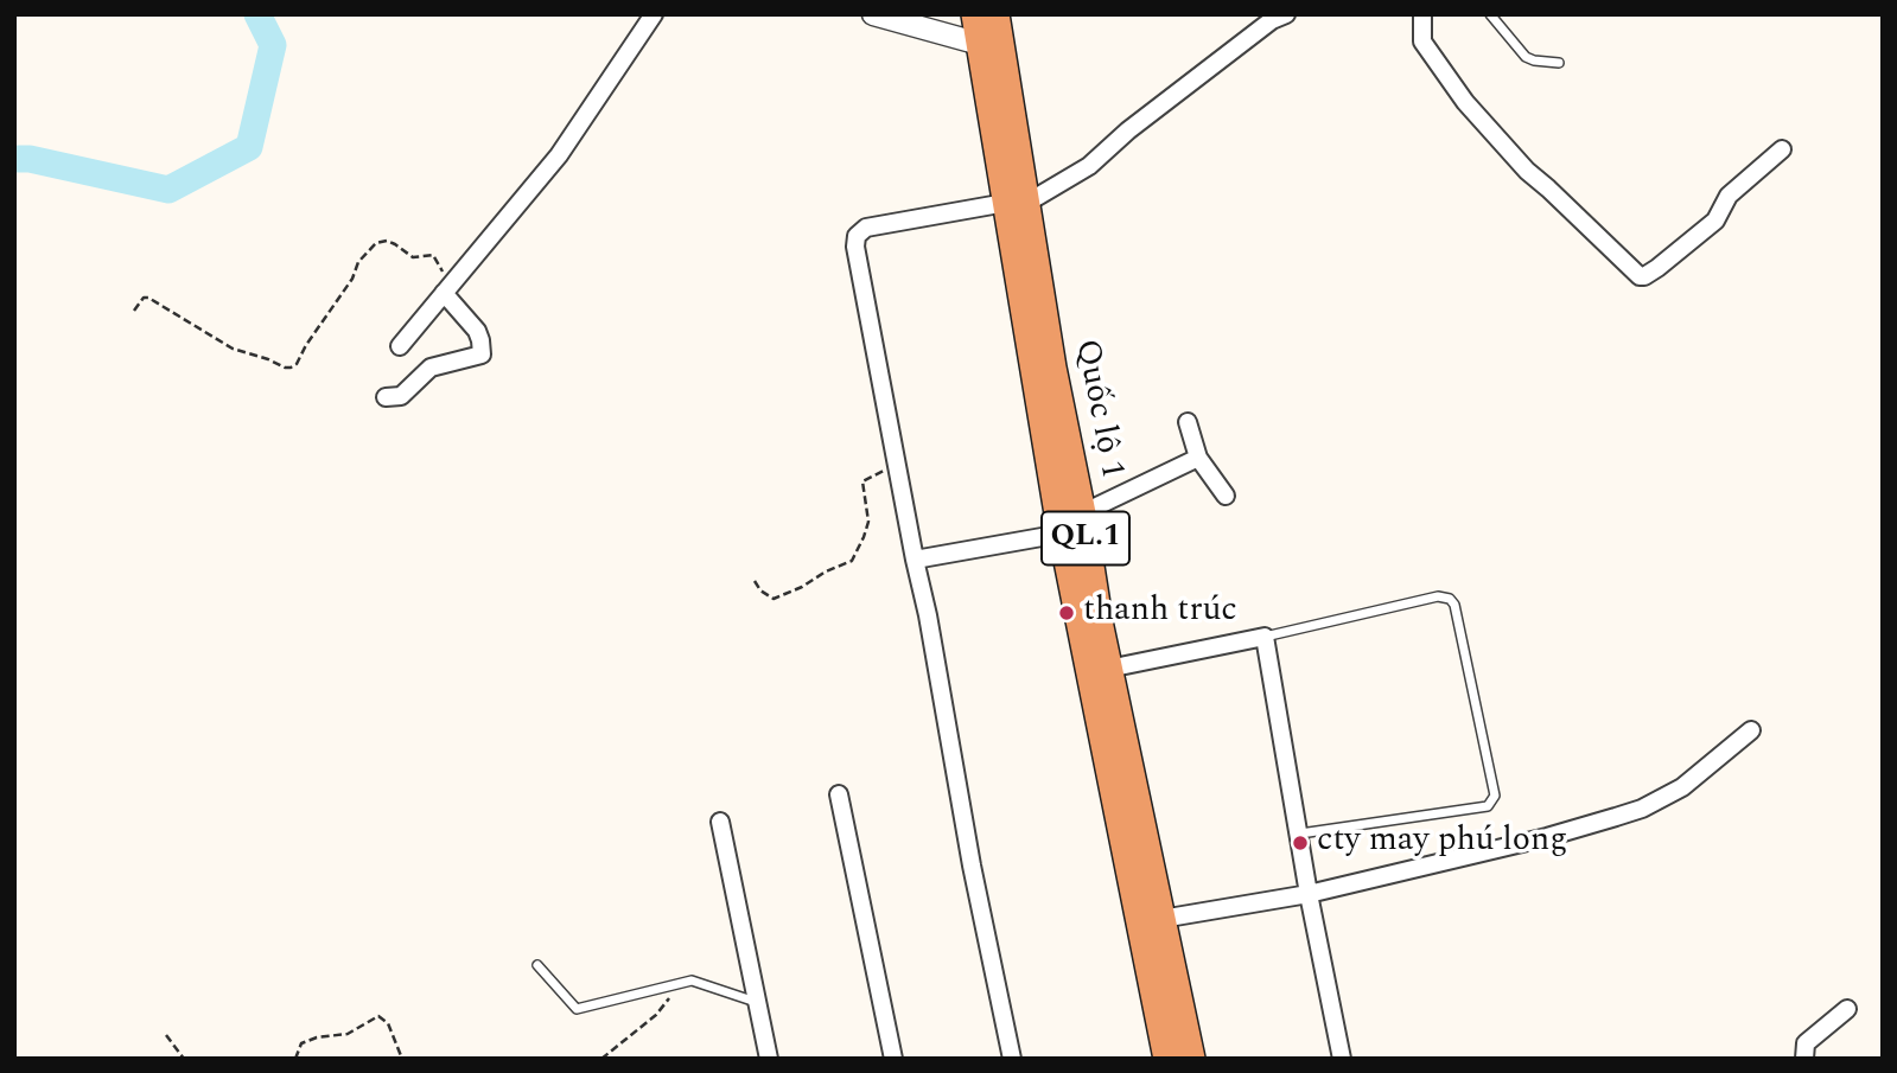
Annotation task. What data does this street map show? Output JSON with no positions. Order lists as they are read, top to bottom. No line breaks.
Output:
{"streets":{"highway":["Quốc lộ 1","QL.1"]},"places":["thanh trúc","cty may phú long"]}
